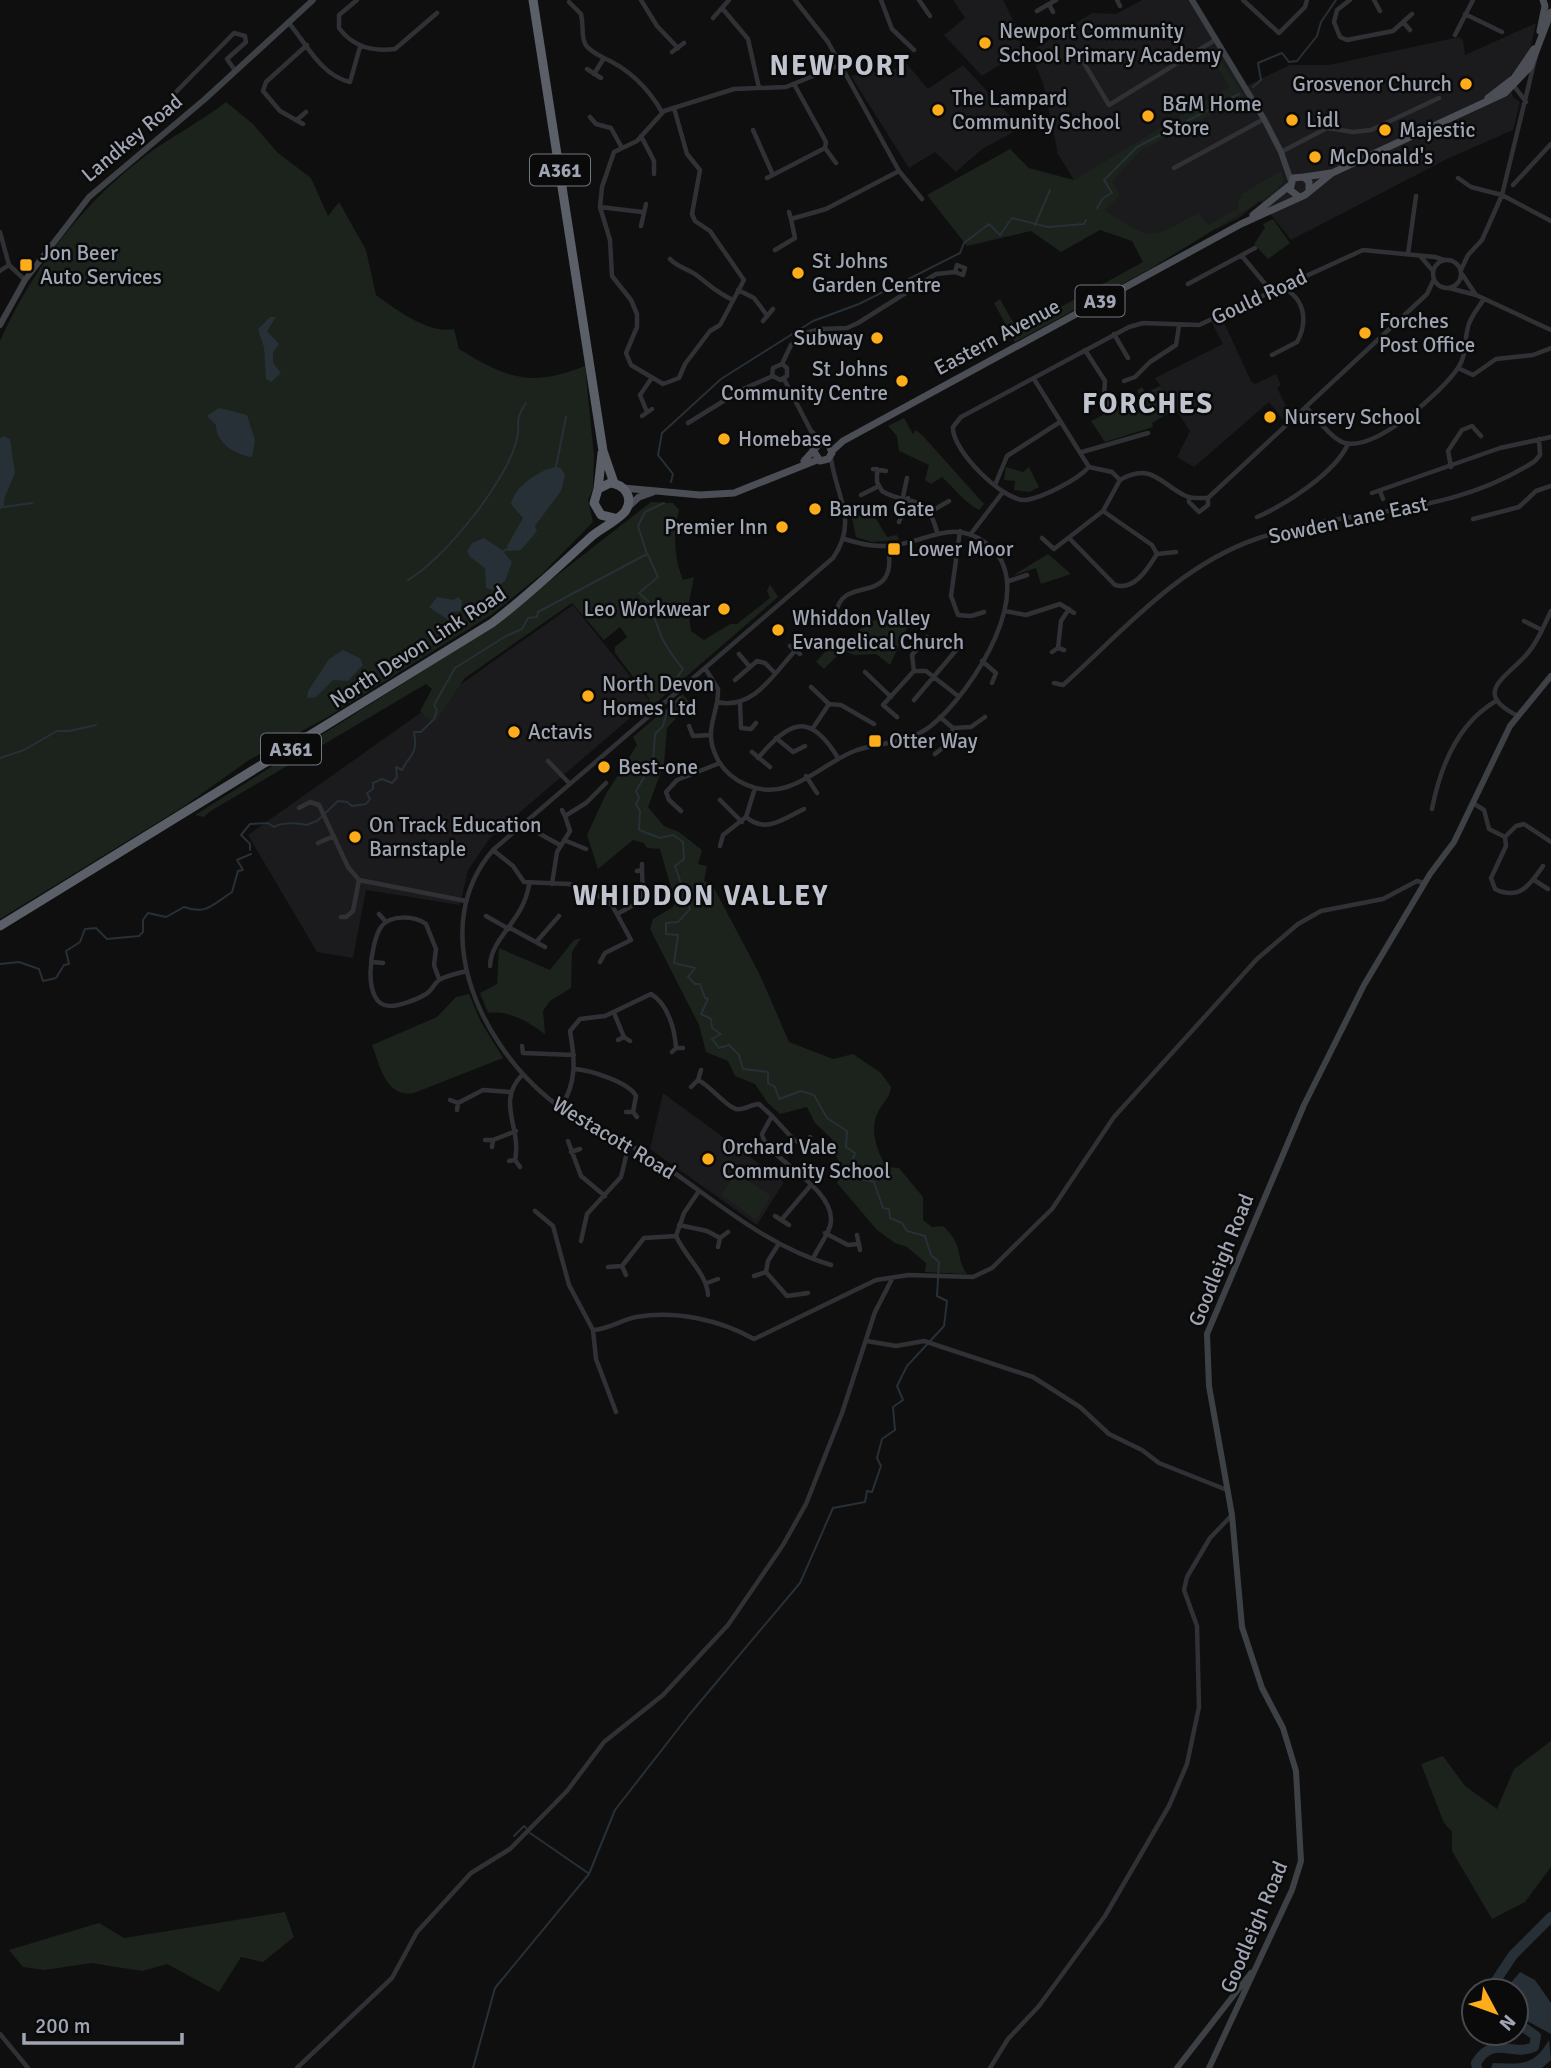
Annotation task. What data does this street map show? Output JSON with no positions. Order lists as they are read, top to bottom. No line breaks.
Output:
{"streets":{"highway":["A361","North Devon Link Road"],"main road":["A39","Eastern Avenue"],"street":["Landkey Road","Gould Road","Sowden Lane East","Westacott Road","Goodleigh Road"]},"crossings":[["A361","North Devon Link Road"]],"districts":["NEWPORT","FORCHES","WHIDDON VALLEY"],"places":{"other":["Newport Community School Primary Academy","Grosvenor Church","The Lampard Community School","B&M Home Store","Lidl","Majestic","McDonald's","St Johns Garden Centre","Forches Post Office","Subway","St Johns Community Centre","Nursery School","Homebase","Barum Gate","Premier Inn","Leo Workwear","Whiddon Valley Evangelical Church","North Devon Homes Ltd","Actavis","Best-one","On Track Education Barnstaple","Orchard Vale Community School"],"transit":["Jon Beer Auto Services","Lower Moor","Otter Way"]},"scale_bar":"200 m","north":"bottom right"}
